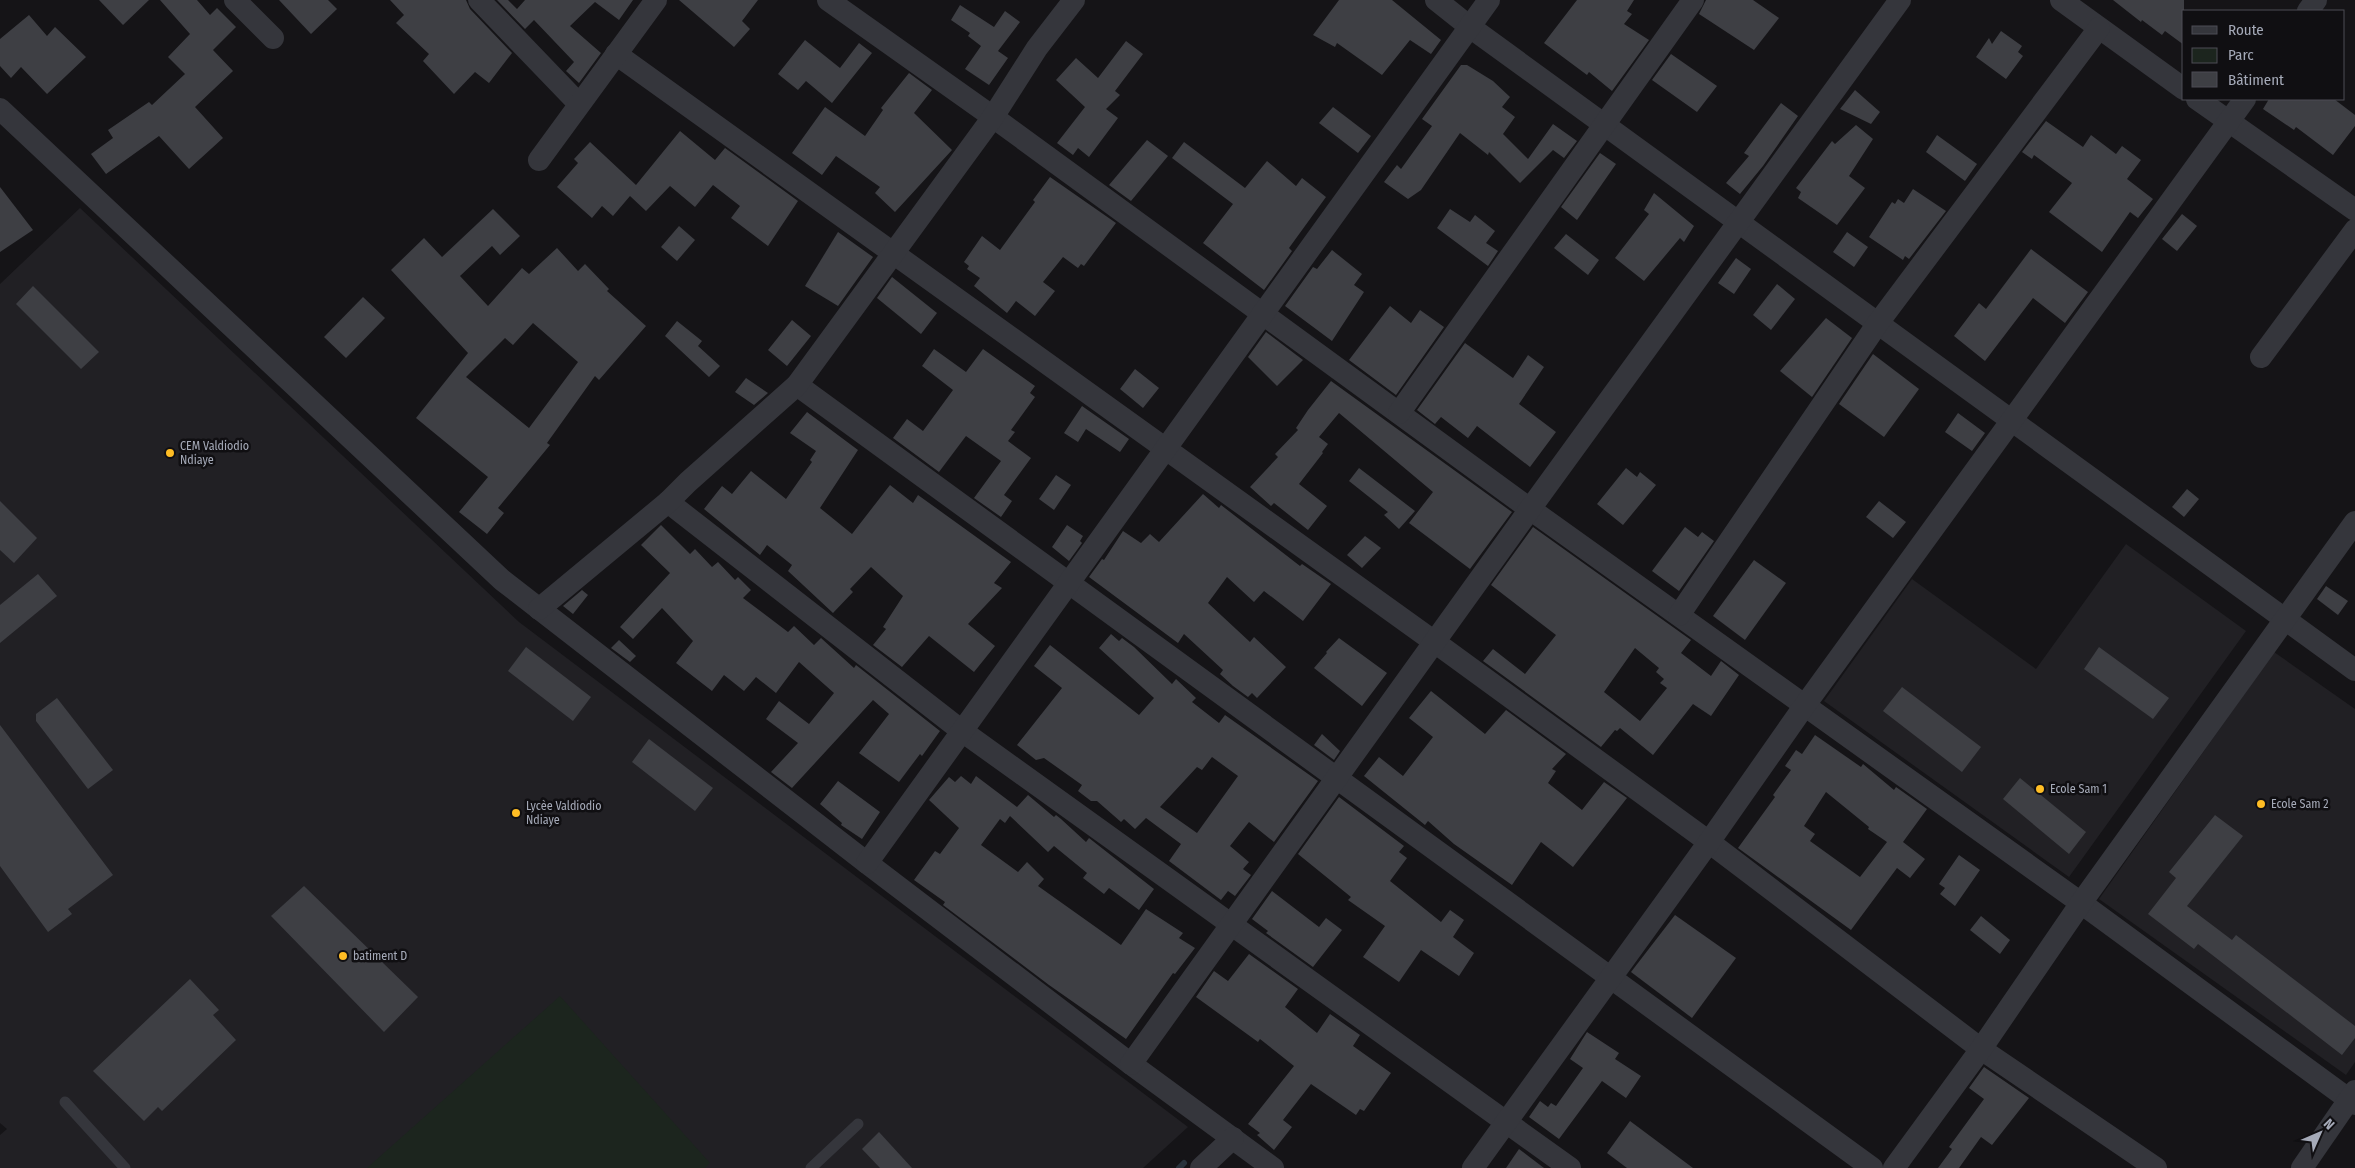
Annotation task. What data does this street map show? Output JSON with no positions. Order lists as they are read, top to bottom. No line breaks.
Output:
{"places":["CEM Valdiodio Ndiaye","Ecole Sam 1","Ecole Sam 2","Lycèe Valdiodio Ndiaye","batiment D"],"legend":["Route","Parc","Bâtiment"],"north":"top right"}
